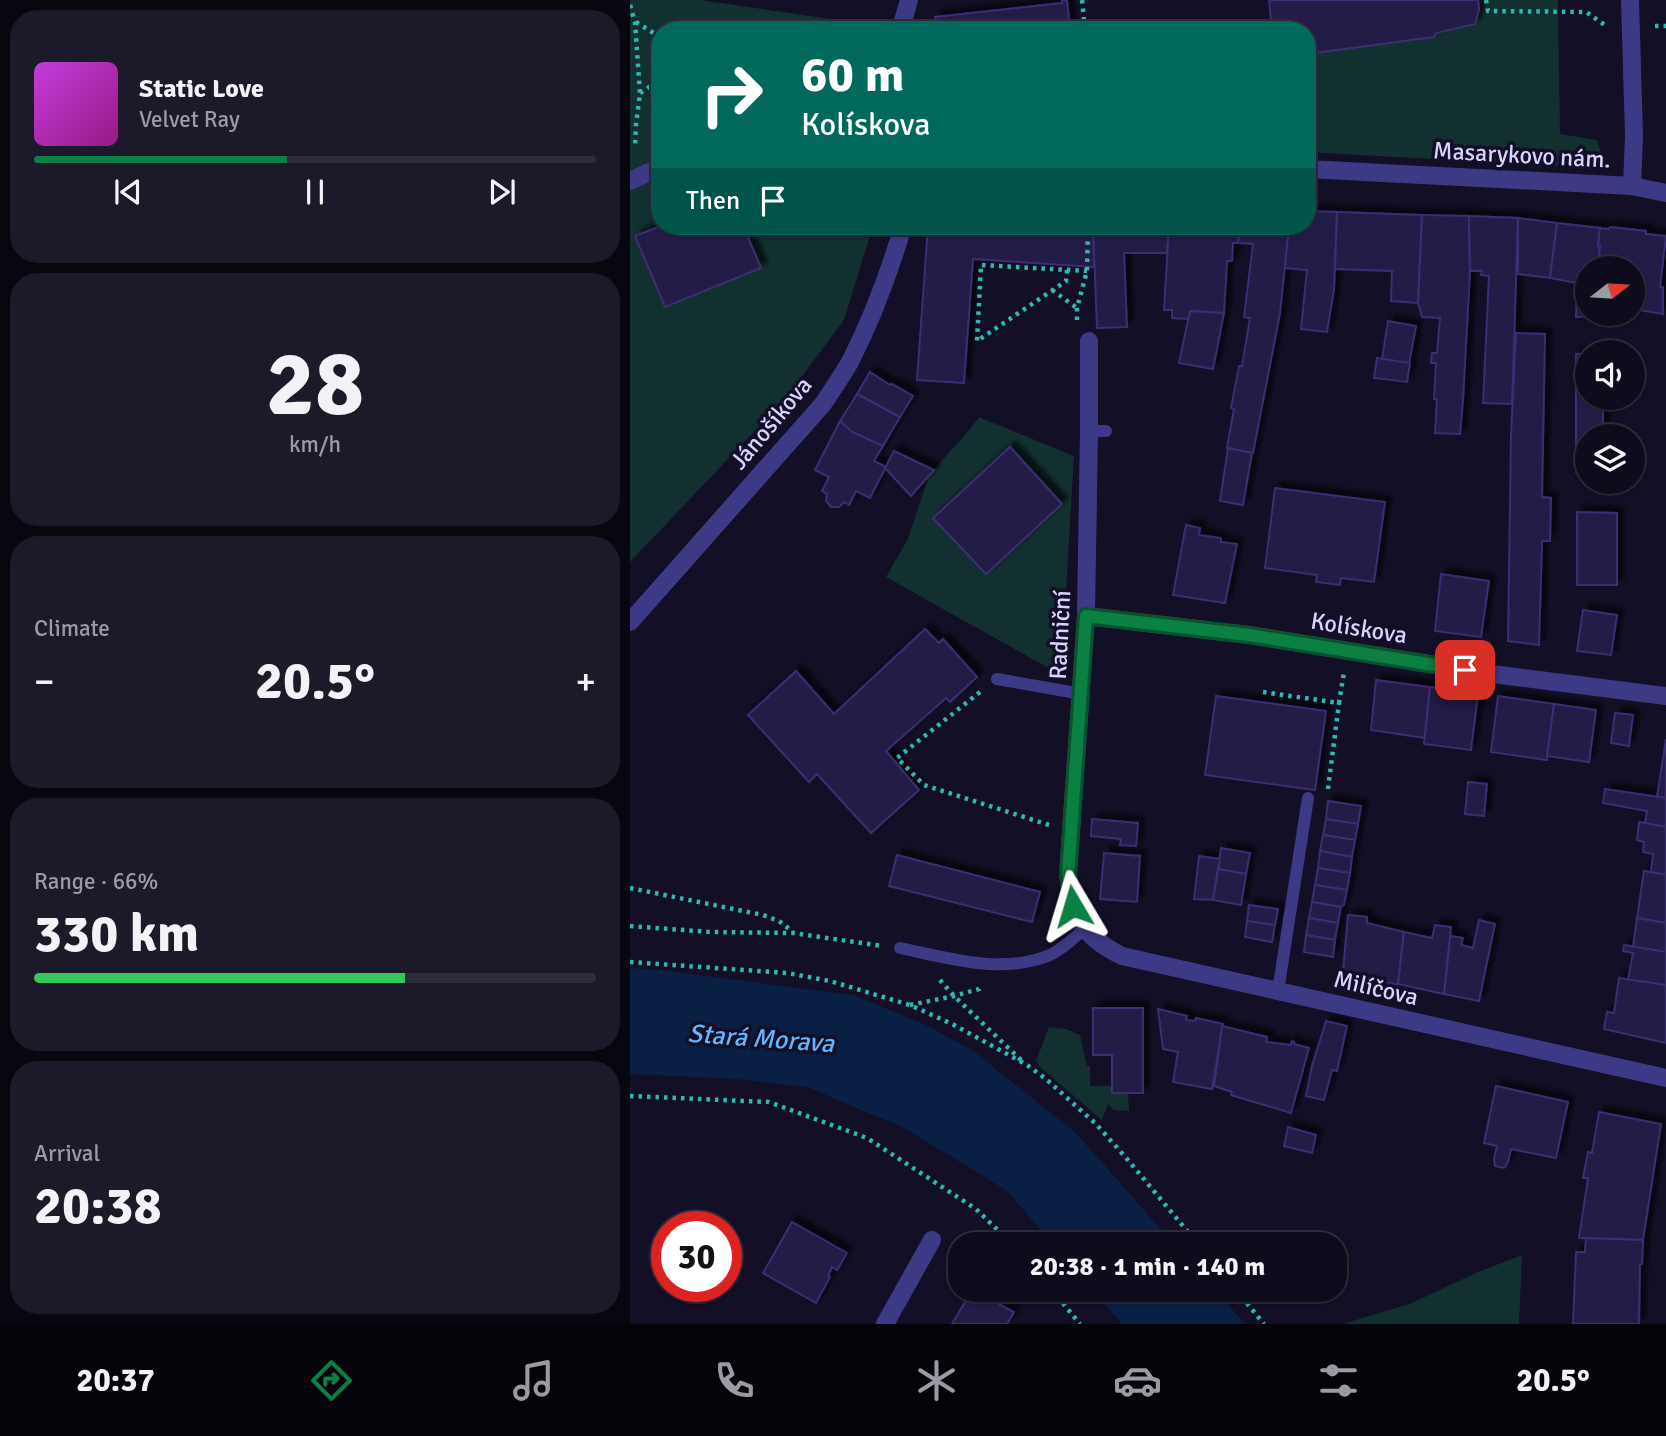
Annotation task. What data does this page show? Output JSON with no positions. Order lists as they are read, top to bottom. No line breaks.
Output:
{"streets":{"street":["Masarykovo nám.","Jánošíkova","Kolískova","Radniční","Milíčova"]},"crossings":[["Kolískova","Radniční"],["Radniční","Milíčova"]],"water":["Stará Morava"],"north":"right","page":{"turn":["60 m","Kolískova"],"song":["Static Love","Velvet Ray"],"then":"Then","tile":[["28","km/h"],"Climate",["Range · 66%","330 km"],["Arrival","20:38"]],"heat":["−","20.5°","+"],"limit":"30","trip":"20:38 · 1 min · 140 m","tabs":["20:37","20.5°"]}}
